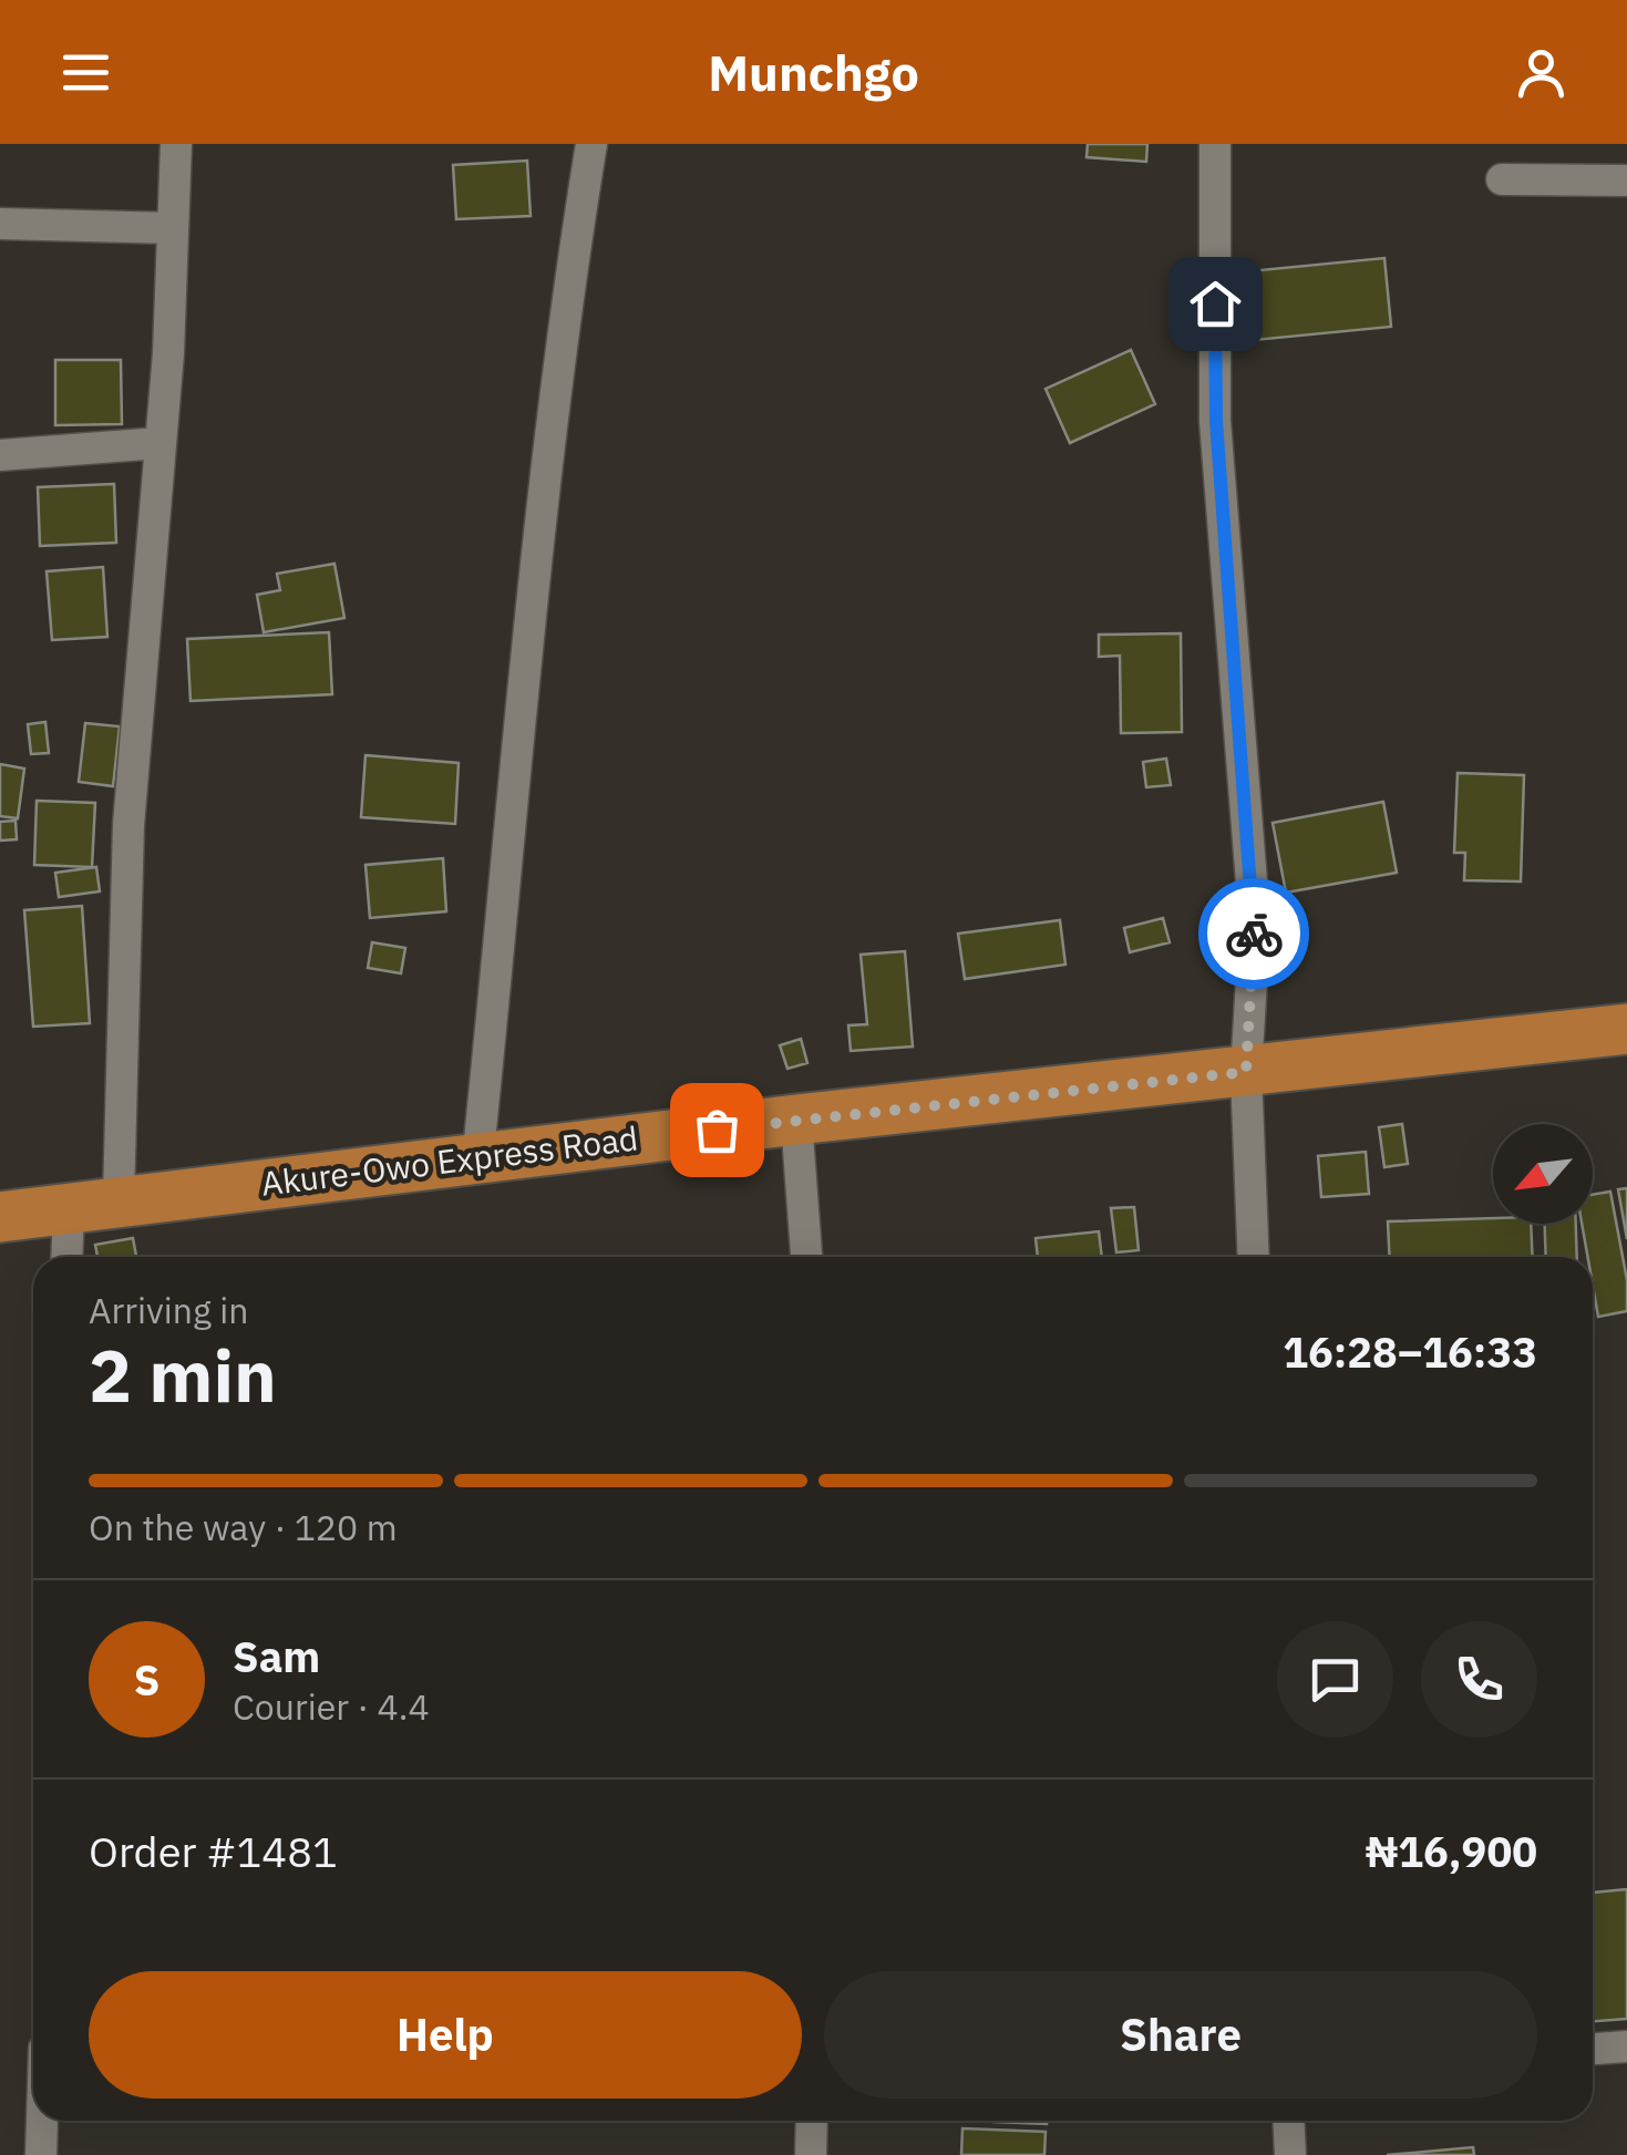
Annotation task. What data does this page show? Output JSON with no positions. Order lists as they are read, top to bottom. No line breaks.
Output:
{"streets":{"highway":["Akure-Owo Express Road"]},"north":"bottom left","page":{"header":"Munchgo","heading":["2 min","Arriving in","16:28–16:33"],"panel":["Sam","Courier · 4.4","Order #1481","₦16,900"],"bar":"On the way · 120 m","round":"S","buttons":["Help","Share"]}}
